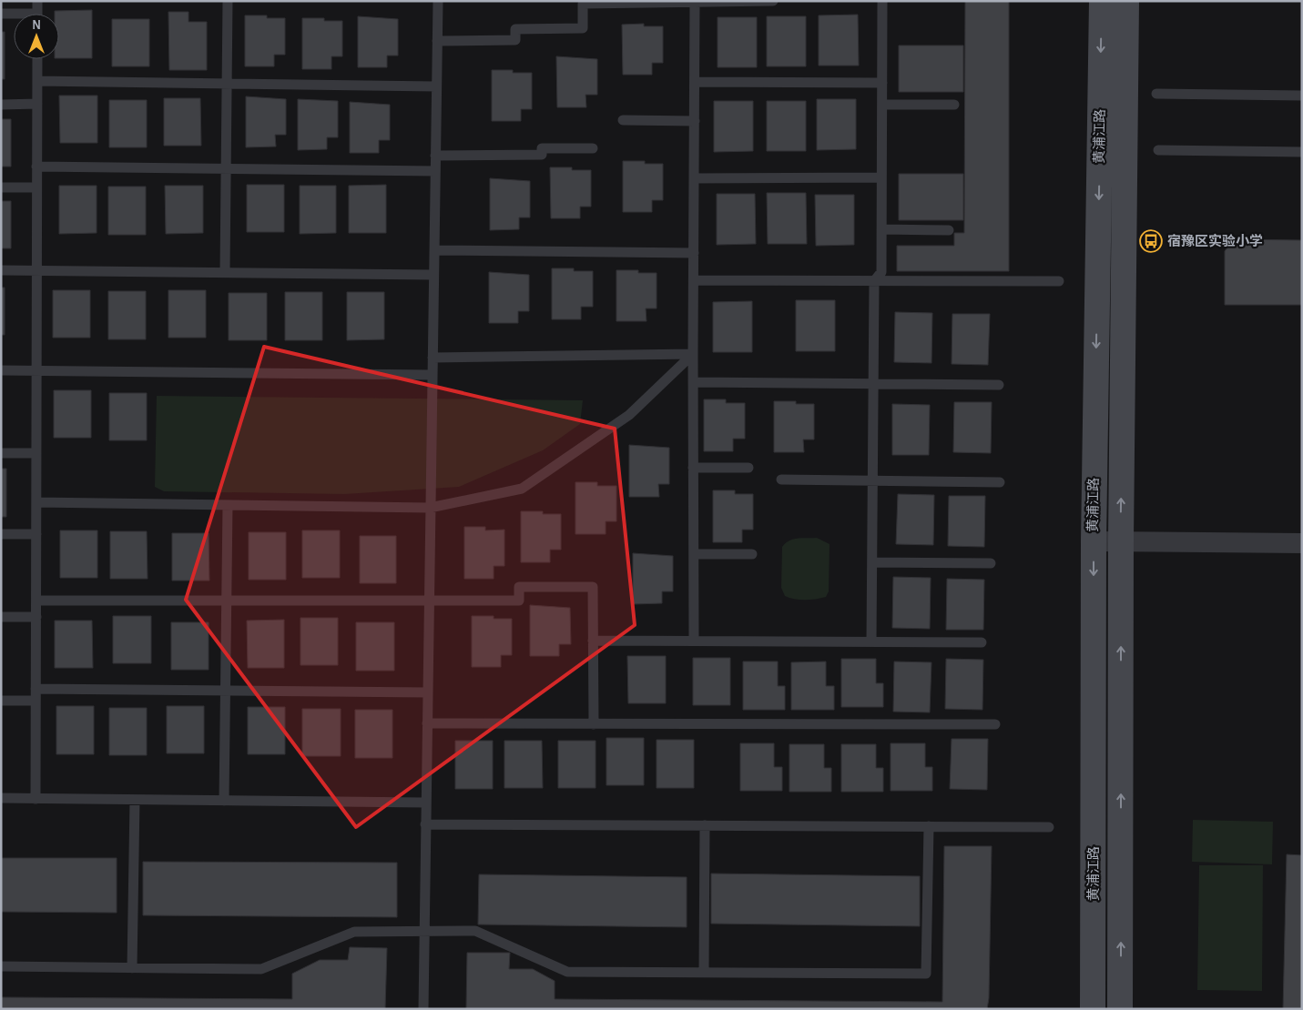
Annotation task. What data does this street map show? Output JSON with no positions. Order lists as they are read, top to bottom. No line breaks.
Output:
{"streets":{"street":["黄浦江路"]},"places":{"bus stop":["宿豫区实验小学"]},"north":"top"}
